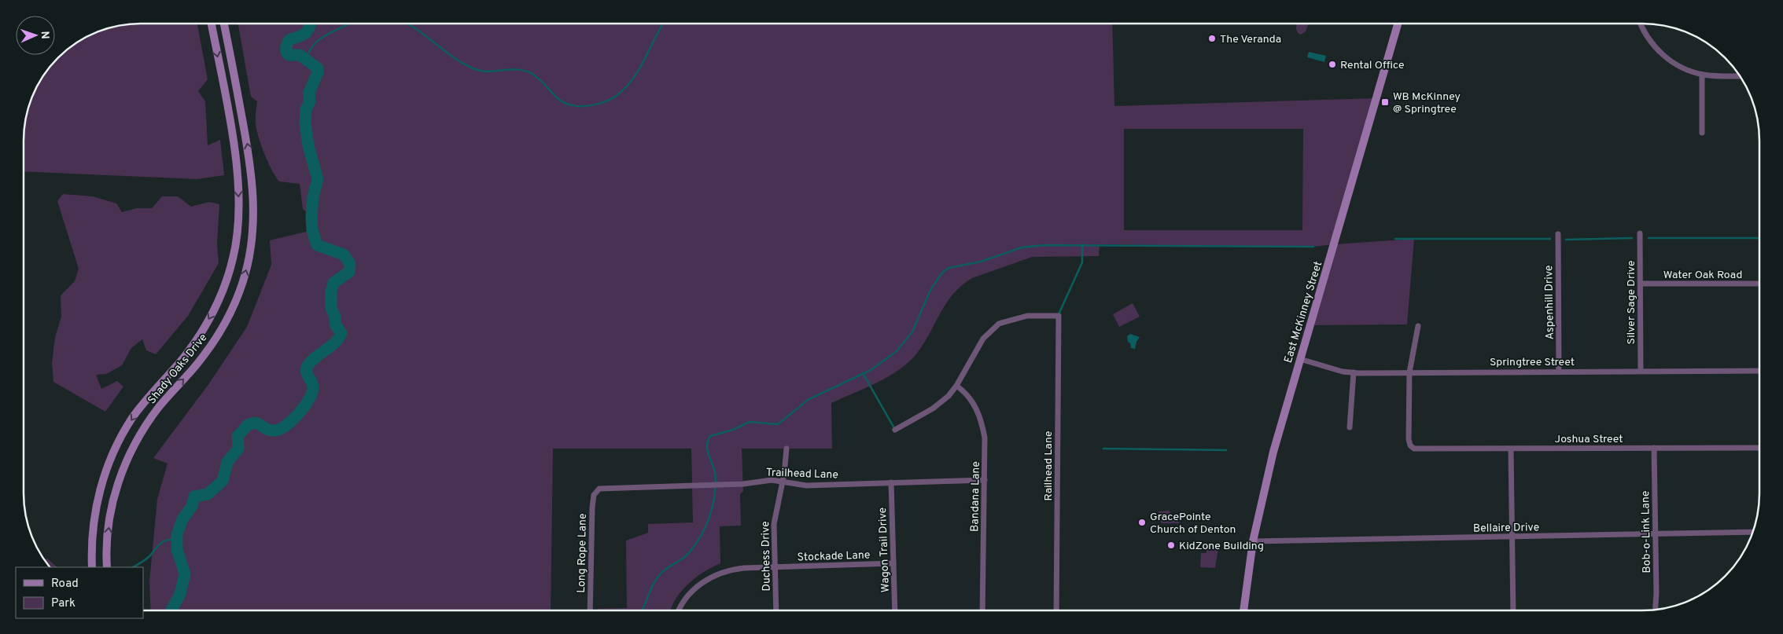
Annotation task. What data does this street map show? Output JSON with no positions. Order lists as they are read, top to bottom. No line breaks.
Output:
{"streets":{"street":["Water Oak Road","Aspenhill Drive","Silver Sage Drive","East McKinney Street","Springtree Street","Shady Oaks Drive","Joshua Street","Railhead Lane","Trailhead Lane","Bandana Lane","Bellaire Drive","Bob-o-Link Lane","Wagon Trail Drive","Long Rope Lane","Stockade Lane","Duchess Drive"]},"crossings":[["Water Oak Road","Silver Sage Drive"],["Aspenhill Drive","Springtree Street"],["Silver Sage Drive","Springtree Street"],["East McKinney Street","Springtree Street"],["East McKinney Street","Bellaire Drive"],["Springtree Street","Joshua Street"],["Joshua Street","Bob-o-Link Lane"],["Railhead Lane","Bandana Lane"],["Trailhead Lane","Bandana Lane"],["Trailhead Lane","Wagon Trail Drive"],["Trailhead Lane","Long Rope Lane"],["Trailhead Lane","Duchess Drive"],["Bellaire Drive","Bob-o-Link Lane"],["Wagon Trail Drive","Stockade Lane"],["Stockade Lane","Duchess Drive"]],"places":{"other":["The Veranda","Rental Office","GracePointe Church of Denton","KidZone Building"],"transit":["WB McKinney @ Springtree"]},"legend":["Road","Park"],"north":"right"}
